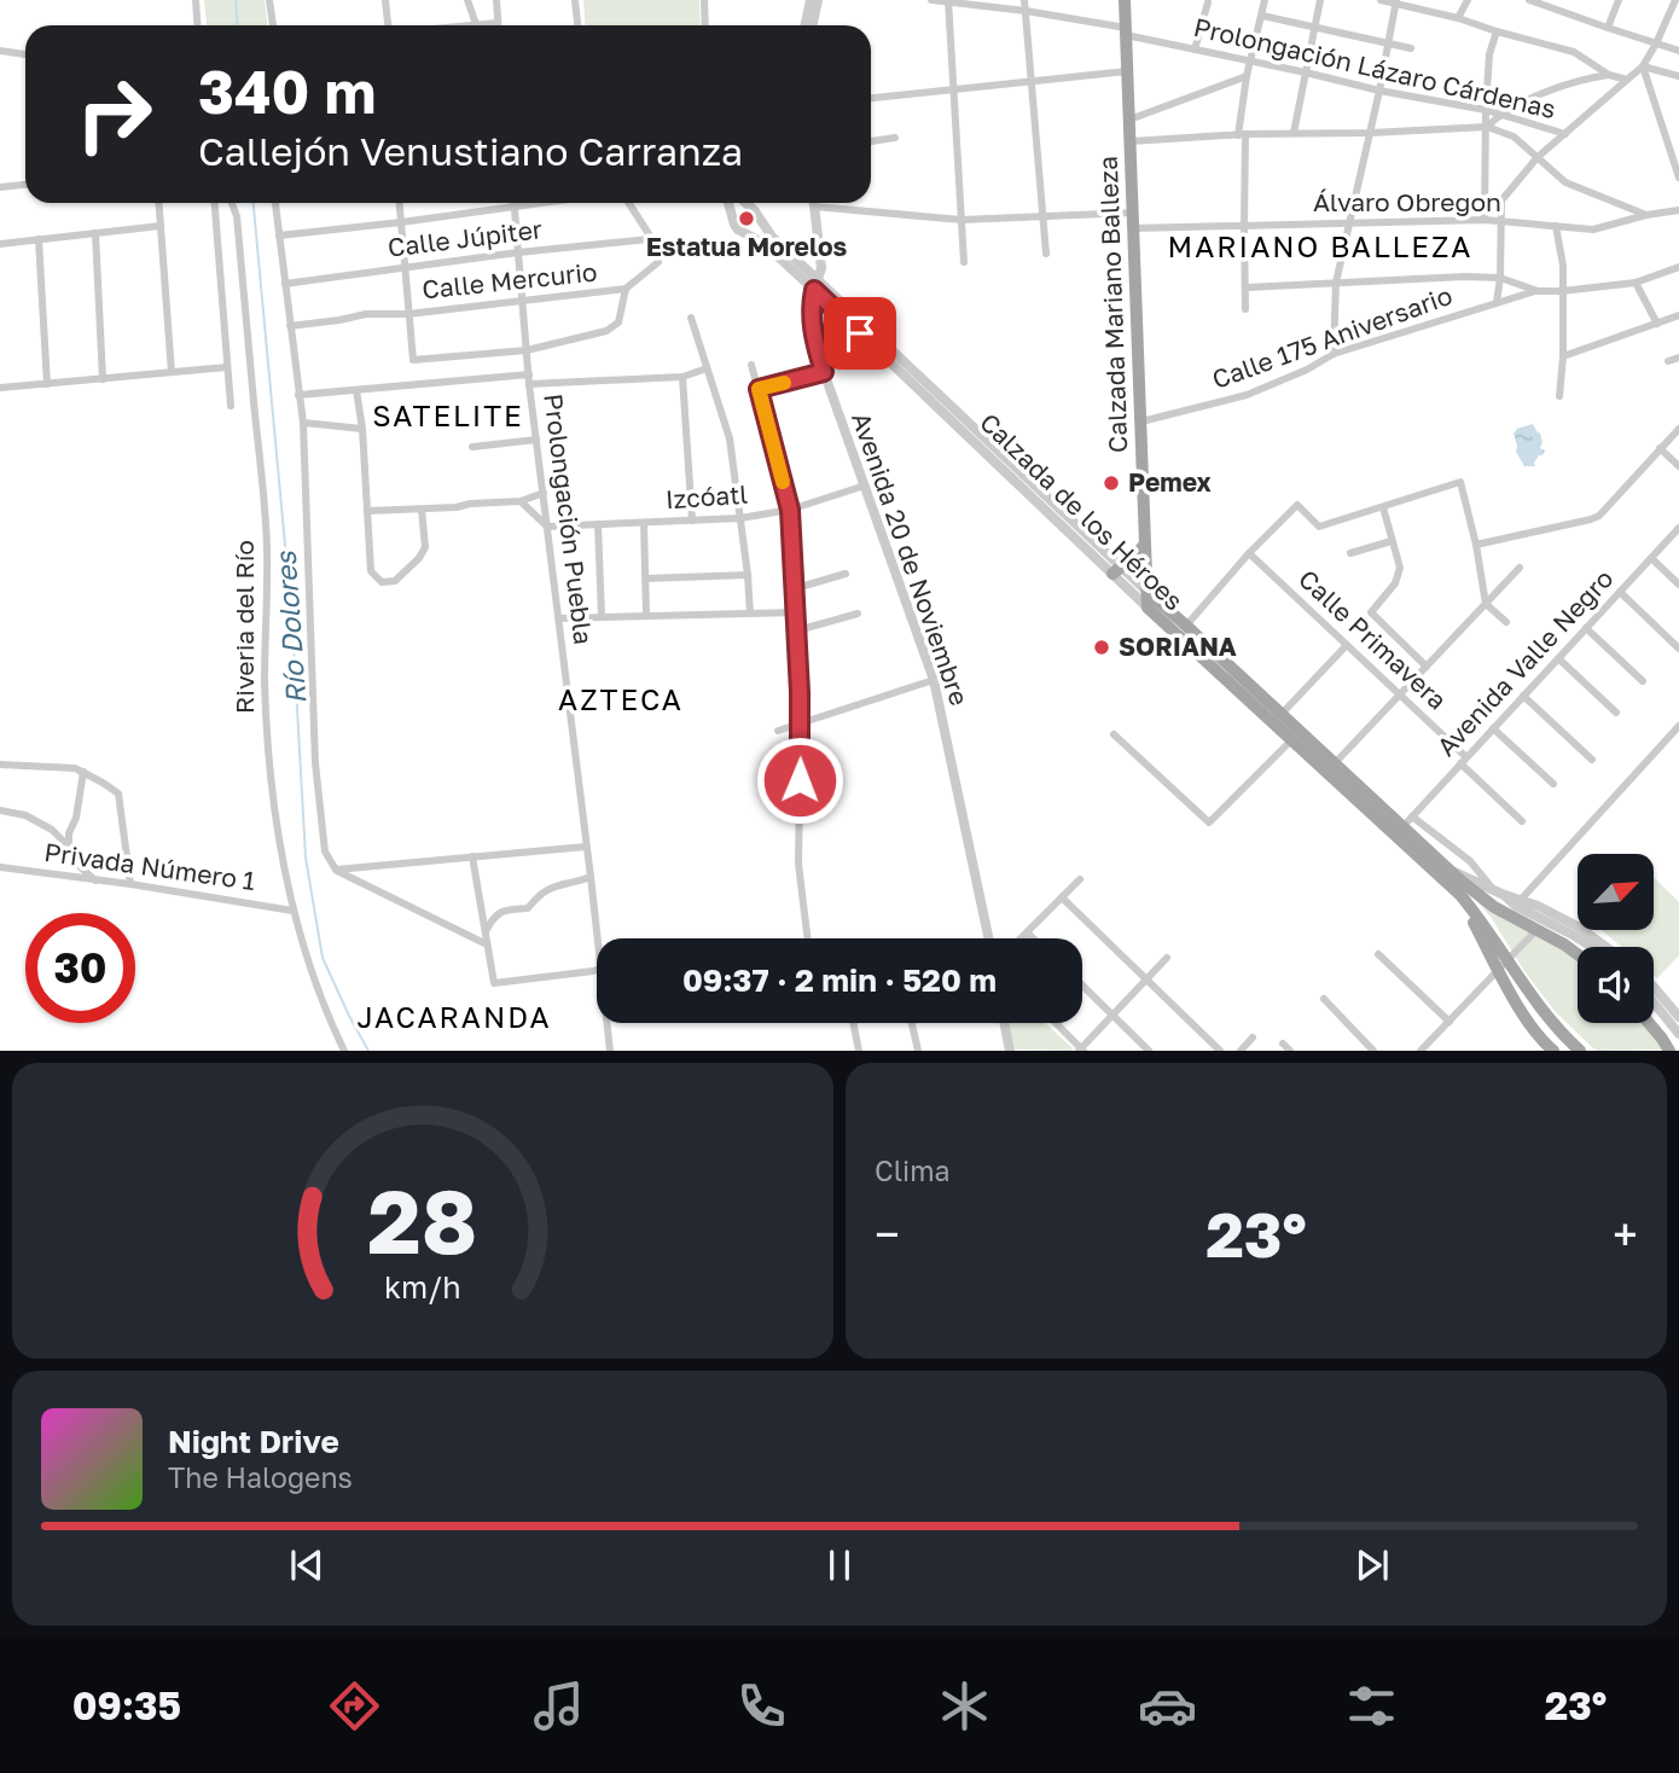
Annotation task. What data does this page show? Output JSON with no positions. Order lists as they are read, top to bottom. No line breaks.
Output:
{"streets":{"main road":["Calzada Mariano Balleza","Calzada de los Héroes"],"street":["Prolongación Lázaro Cárdenas","Álvaro Obregon","Calle Júpiter","Calle Mercurio","Calle 175 Aniversario","Izcóatl","Prolongación Puebla","Avenida 20 de Noviembre","Riveria del Río","Calle Primavera","Avenida Valle Negro","Privada Número 1"]},"crossings":[["Prolongación Lázaro Cárdenas","Calzada Mariano Balleza"],["Álvaro Obregon","Calzada Mariano Balleza"],["Calle Júpiter","Calle Mercurio"],["Calle Júpiter","Prolongación Puebla"],["Calle Mercurio","Prolongación Puebla"],["Calzada Mariano Balleza","Calle 175 Aniversario"],["Calzada Mariano Balleza","Calzada de los Héroes"],["Izcóatl","Prolongación Puebla"],["Izcóatl","Avenida 20 de Noviembre"],["Calzada de los Héroes","Avenida 20 de Noviembre"],["Calzada de los Héroes","Avenida Valle Negro"],["Riveria del Río","Privada Número 1"],["Calle Primavera","Avenida Valle Negro"]],"districts":["MARIANO BALLEZA","SATELITE","AZTECA","JACARANDA"],"water":["Río Dolores"],"places":["Estatua Morelos","Pemex","SORIANA"],"north":"top right","page":{"turn":["340 m","Callejón Venustiano Carranza"],"limit":"30","trip":"09:37 · 2 min · 520 m","tile":"Clima","heat":["−","23°","+"],"song":["Night Drive","The Halogens"],"tabs":["09:35","23°"],"gauge":["28","km/h"]}}
